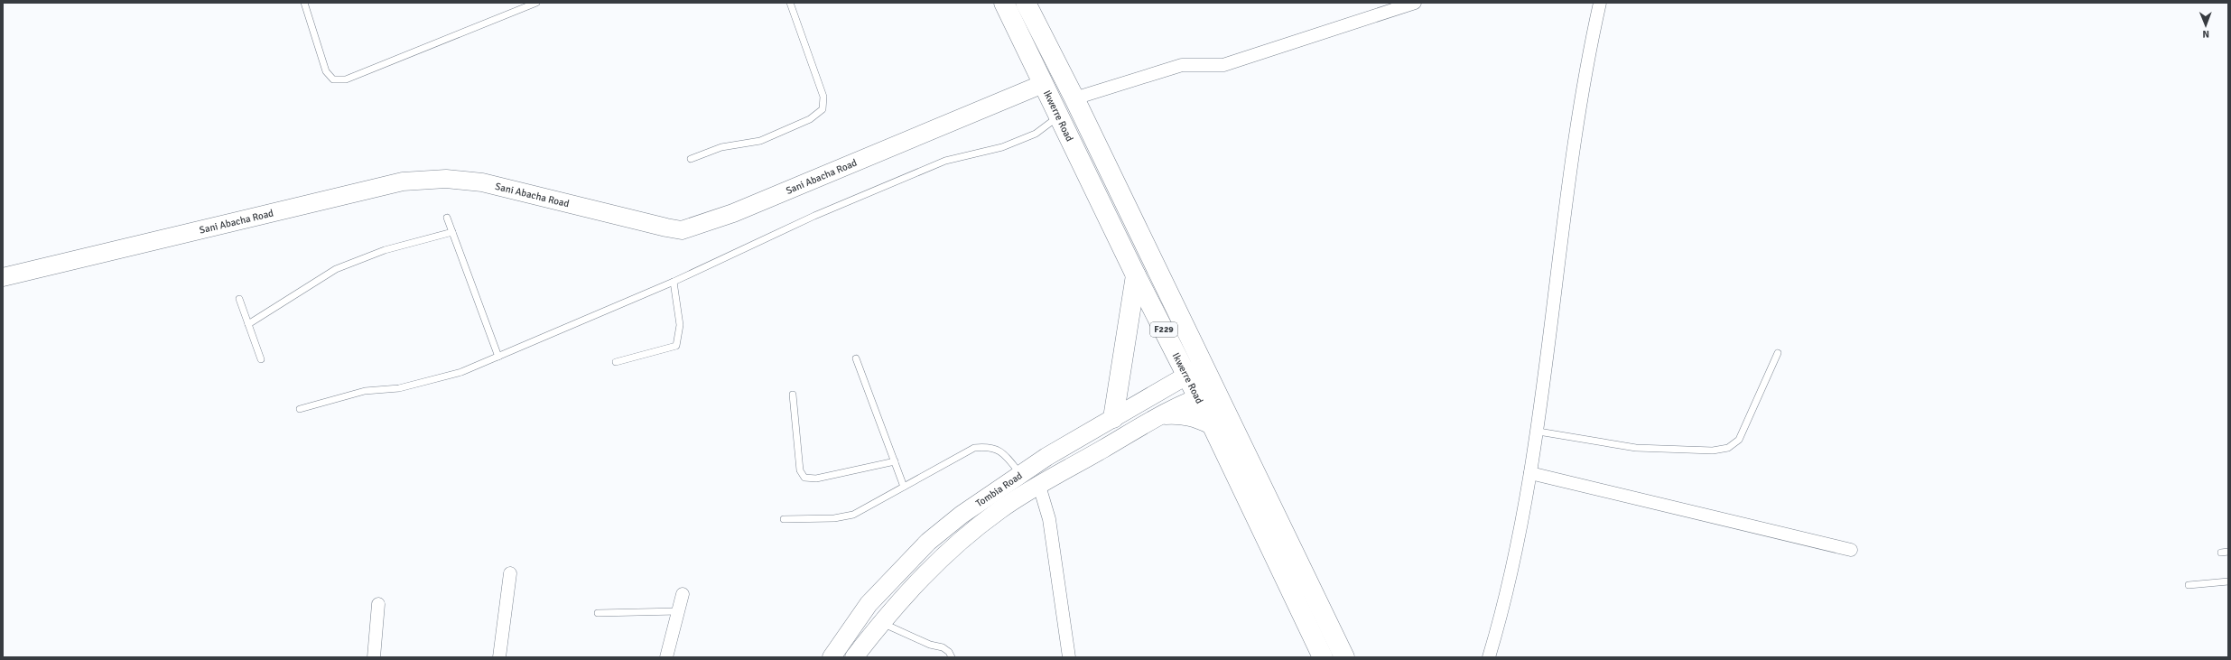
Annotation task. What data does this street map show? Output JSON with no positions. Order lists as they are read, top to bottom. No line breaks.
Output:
{"streets":{"main road":["Ikwerre Road","F229"],"street":["Sani Abacha Road","Tombia Road"]},"crossings":[["Ikwerre Road","Sani Abacha Road"],["Ikwerre Road","Tombia Road"]],"north":"bottom"}
